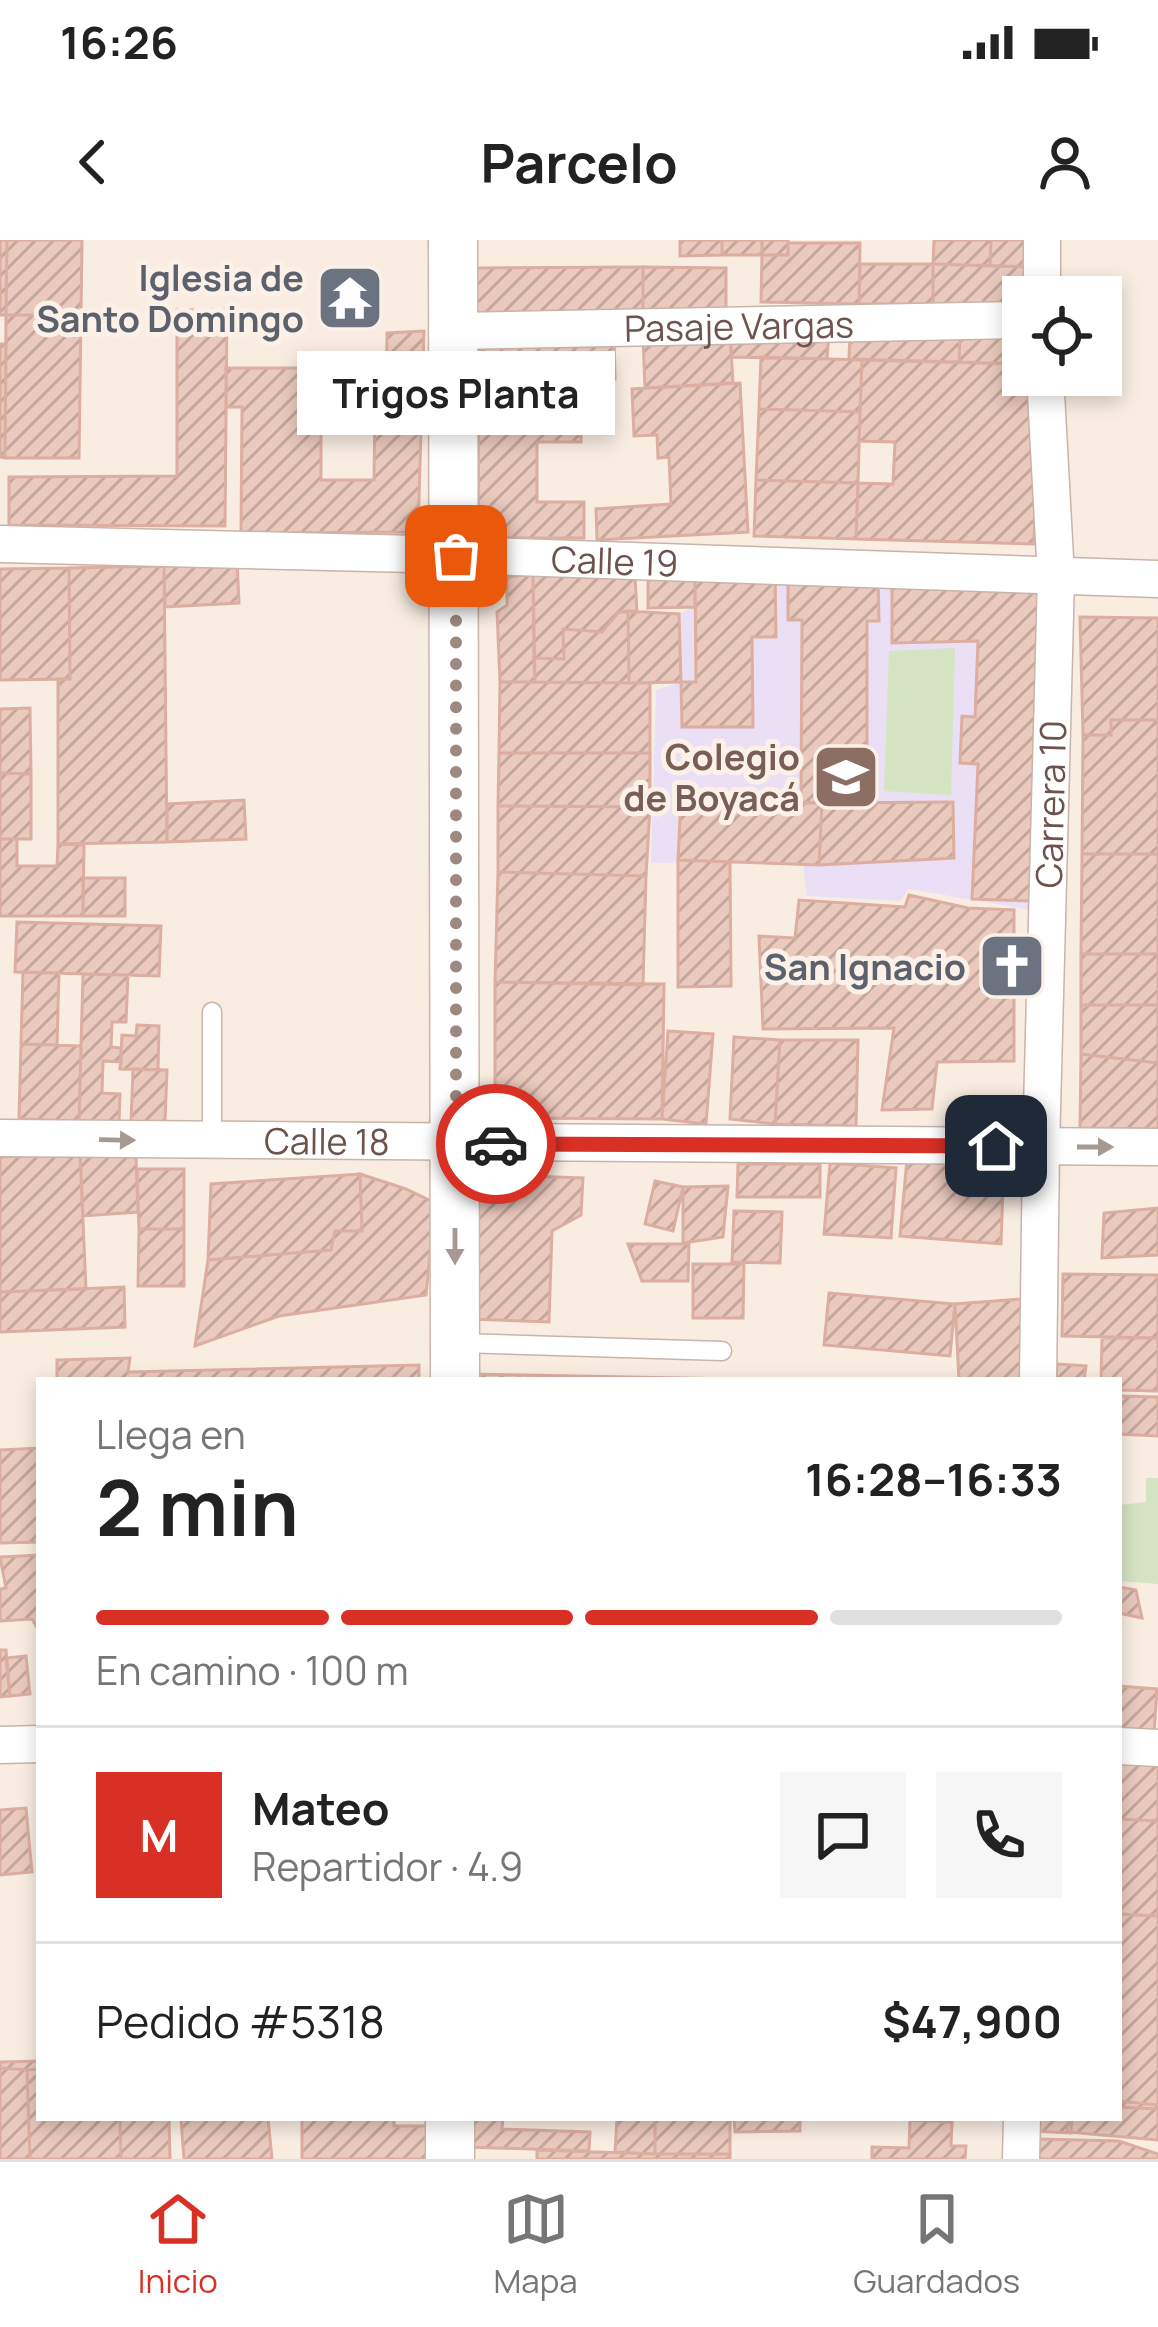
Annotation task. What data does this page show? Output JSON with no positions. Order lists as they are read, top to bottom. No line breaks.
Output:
{"streets":{"street":["Pasaje Vargas","Calle 19","Carrera 10","Calle 18"]},"crossings":[["Calle 19","Carrera 10"],["Carrera 10","Calle 18"]],"places":{"temple":["Iglesia de Santo Domingo"],"other":["Trigos Planta"],"school or university":["Colegio de Boyacá"],"church":["San Ignacio"]},"page":{"status":"16:26","header":"Parcelo","bubble":"Trigos Planta","heading":["2 min","Llega en","16:28–16:33"],"panel":["Mateo","Repartidor · 4.9","Pedido #5318","$47,900"],"bar":"En camino · 100 m","round":"M","tabs":["Inicio","Mapa","Guardados"]}}
